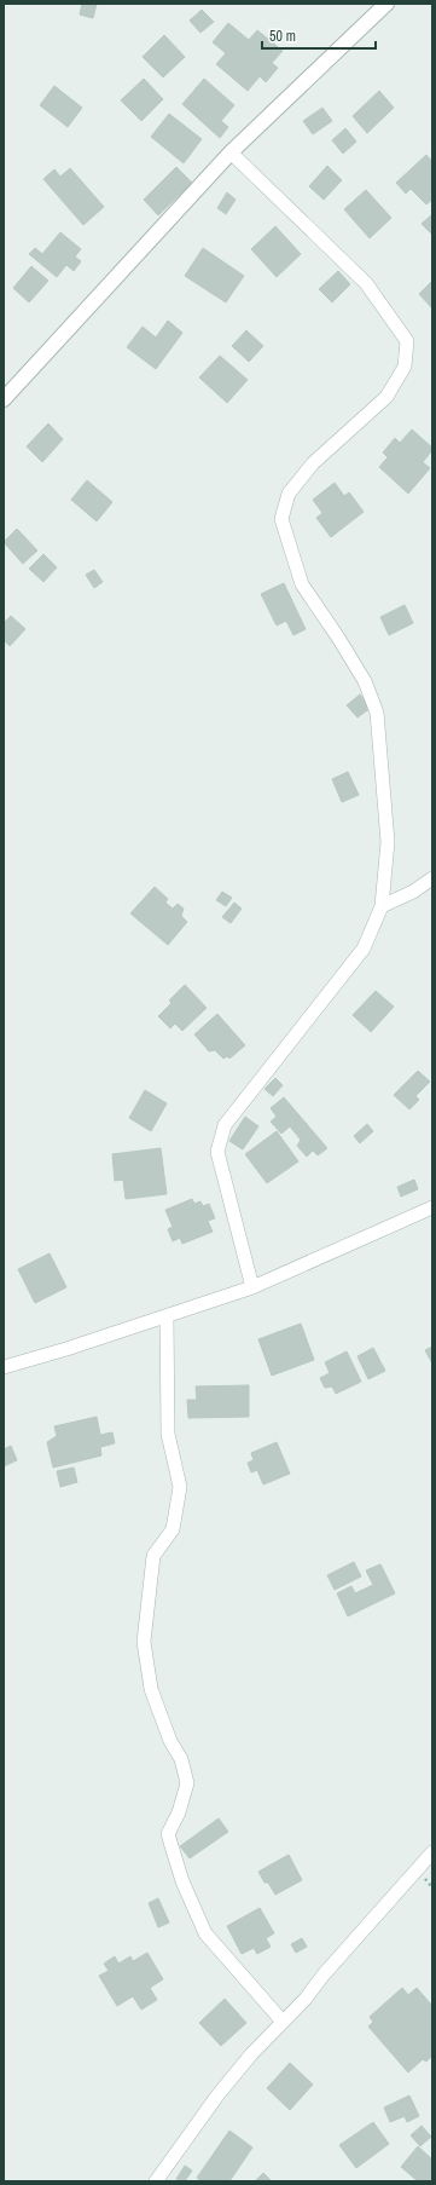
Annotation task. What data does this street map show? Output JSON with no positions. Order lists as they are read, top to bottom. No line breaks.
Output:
{"scale_bar":"50 m"}
